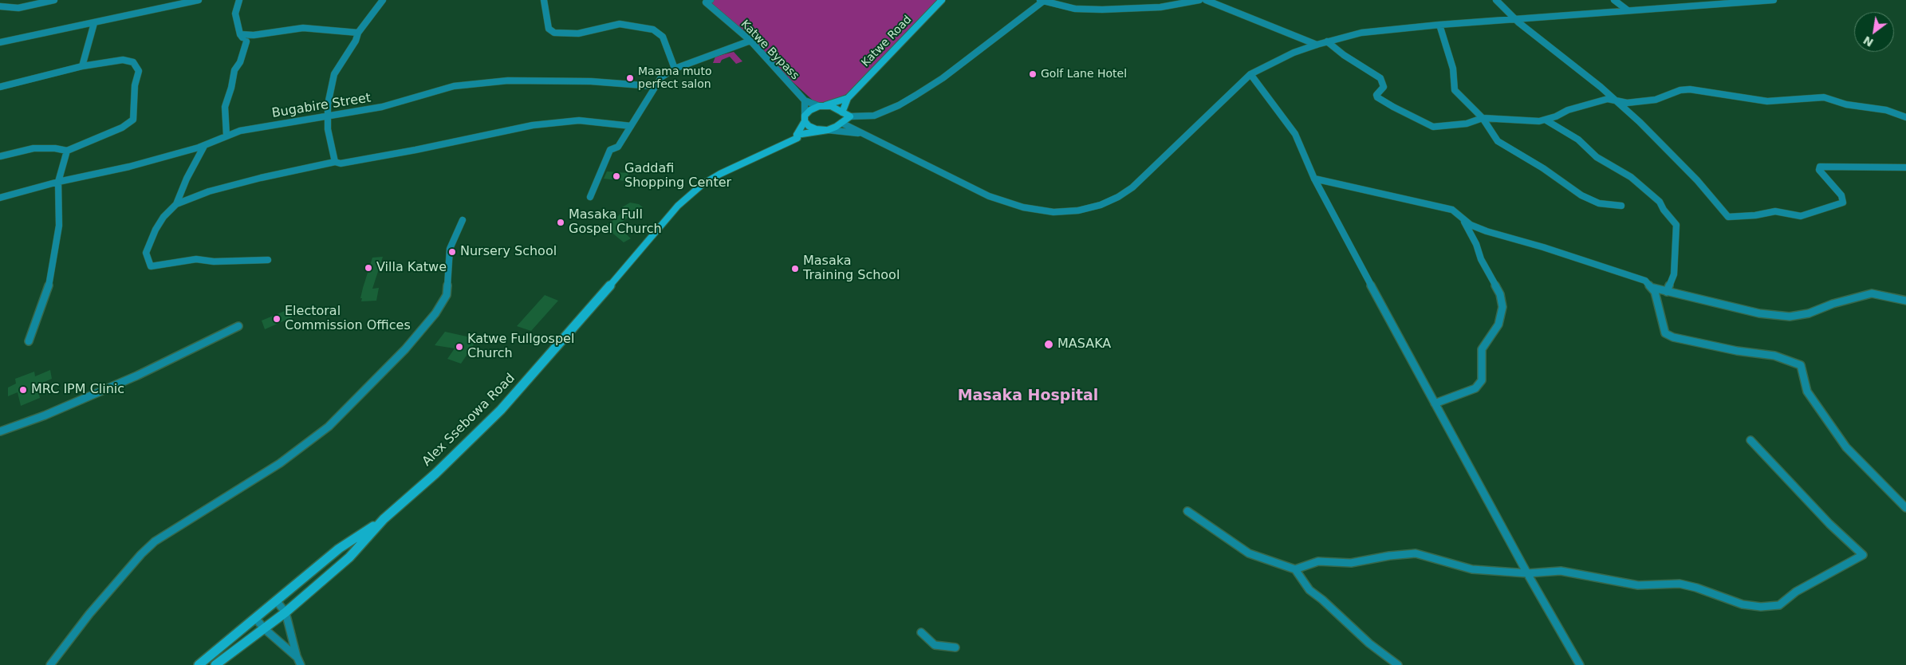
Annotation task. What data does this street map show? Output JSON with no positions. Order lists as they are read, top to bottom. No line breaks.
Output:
{"streets":{"street":["Katwe Road","Katwe Bypass","Bugabire Street","Alex Ssebowa Road"]},"crossings":[["Katwe Road","Katwe Bypass"]],"districts":["Masaka Hospital"],"places":["Golf Lane Hotel","Maama muto perfect salon","Gaddafi Shopping Center","Masaka Full Gospel Church","Nursery School","Villa Katwe","Masaka Training School","Electoral Commission Offices","MASAKA","Katwe Fullgospel Church","MRC IPM Clinic"],"north":"bottom left"}
